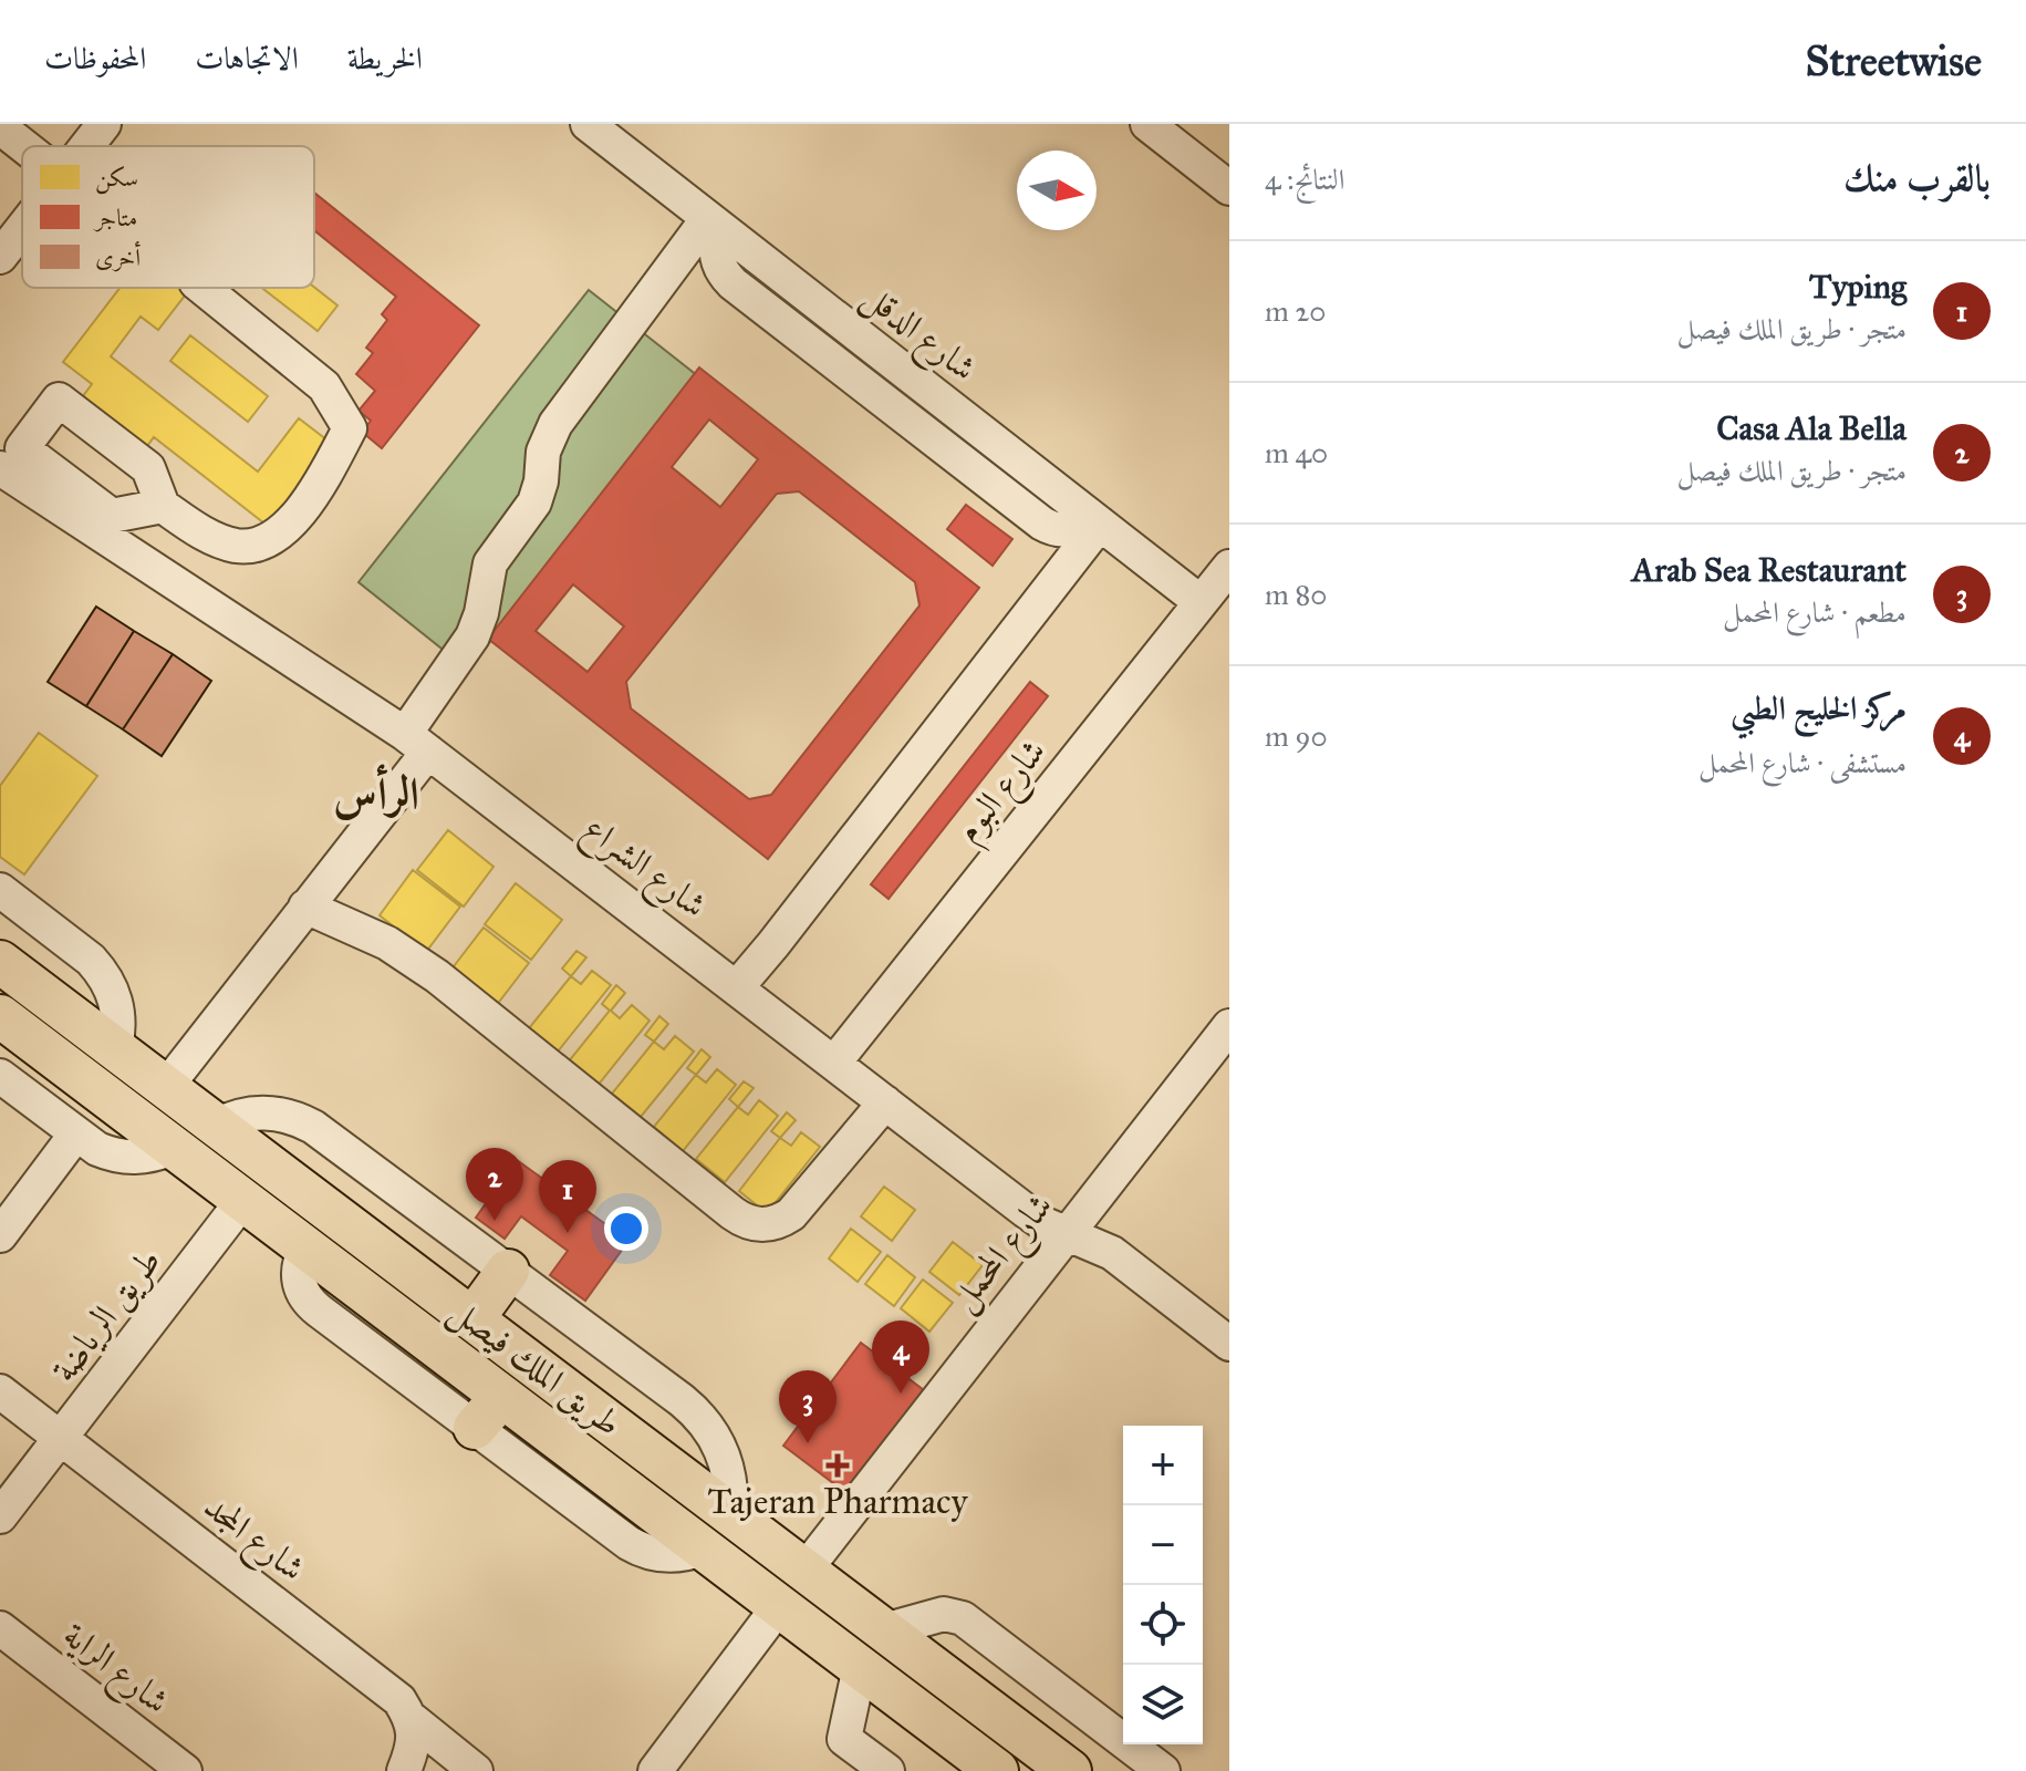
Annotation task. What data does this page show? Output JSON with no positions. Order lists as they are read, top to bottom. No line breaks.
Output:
{"streets":{"main road":["طريق الملك فيصل"],"street":["شارع الدقل","شارع البوم","شارع الشراع","شارع المحمل","طريق الرياضة","شارع المجد","شارع الراية"]},"crossings":[["شارع الدقل","شارع البوم"],["شارع البوم","شارع الشراع"],["شارع الشراع","شارع المحمل"],["شارع المحمل","طريق الملك فيصل"],["طريق الرياضة","طريق الملك فيصل"],["طريق الرياضة","شارع المجد"]],"districts":["الرأس"],"places":{"health":["Tajeran Pharmacy"]},"legend":["سكن","متاجر","أخرى"],"north":"right","page":{"header":"Streetwise","nav":["الخريطة","الاتجاهات","المحفوظات"],"heading":["بالقرب منك","النتائج: 4"],"list":[{"mark":"1","name":"Typing","note":"متجر · طريق الملك فيصل","value":"20 m"},{"mark":"2","name":"Casa Ala Bella","note":"متجر · طريق الملك فيصل","value":"40 m"},{"mark":"3","name":"Arab Sea Restaurant","note":"مطعم · شارع المحمل","value":"80 m"},{"mark":"4","name":"مركز الخليج الطبي","note":"مستشفى · شارع المحمل","value":"90 m"}],"pins":["2","1","4","3"],"map_buttons":["+","−"]}}
